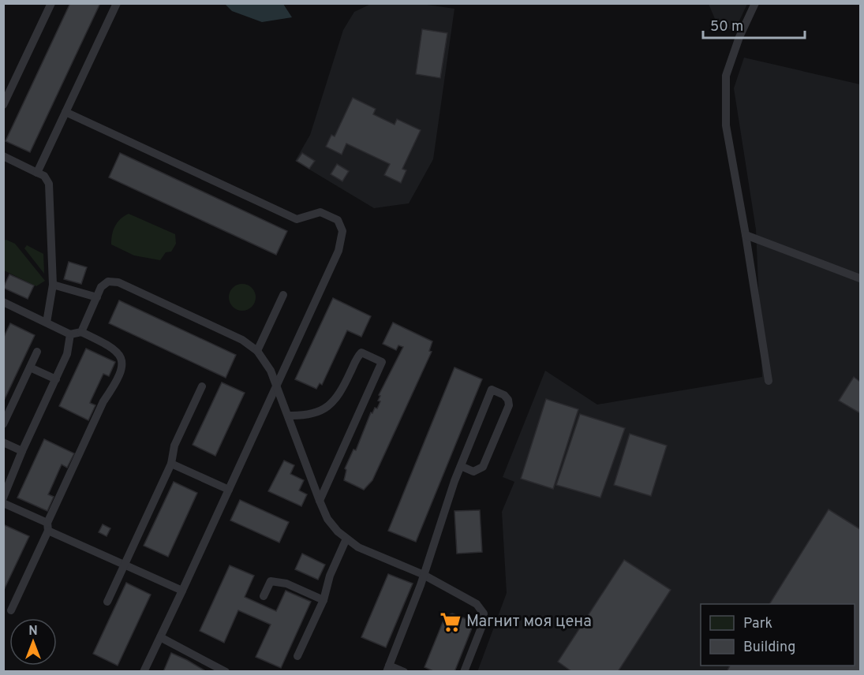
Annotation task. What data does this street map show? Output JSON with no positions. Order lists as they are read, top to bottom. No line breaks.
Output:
{"places":{"supermarket":["Магнит моя цена"]},"legend":["Park","Building"],"scale_bar":"50 m","north":"top"}
